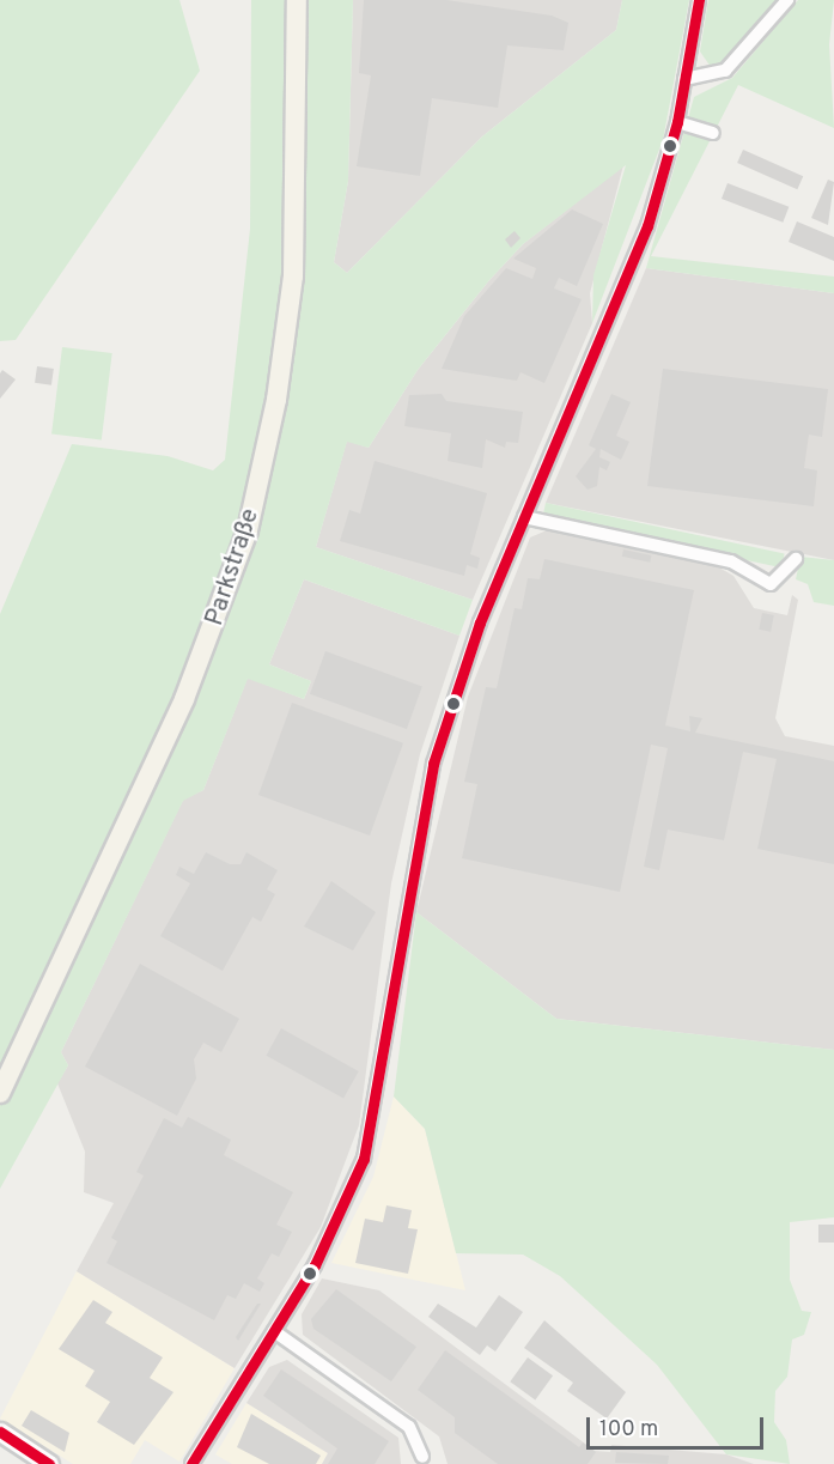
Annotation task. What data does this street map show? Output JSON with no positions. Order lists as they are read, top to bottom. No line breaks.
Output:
{"streets":{"main road":["Parkstraße"]},"scale_bar":"100 m"}
